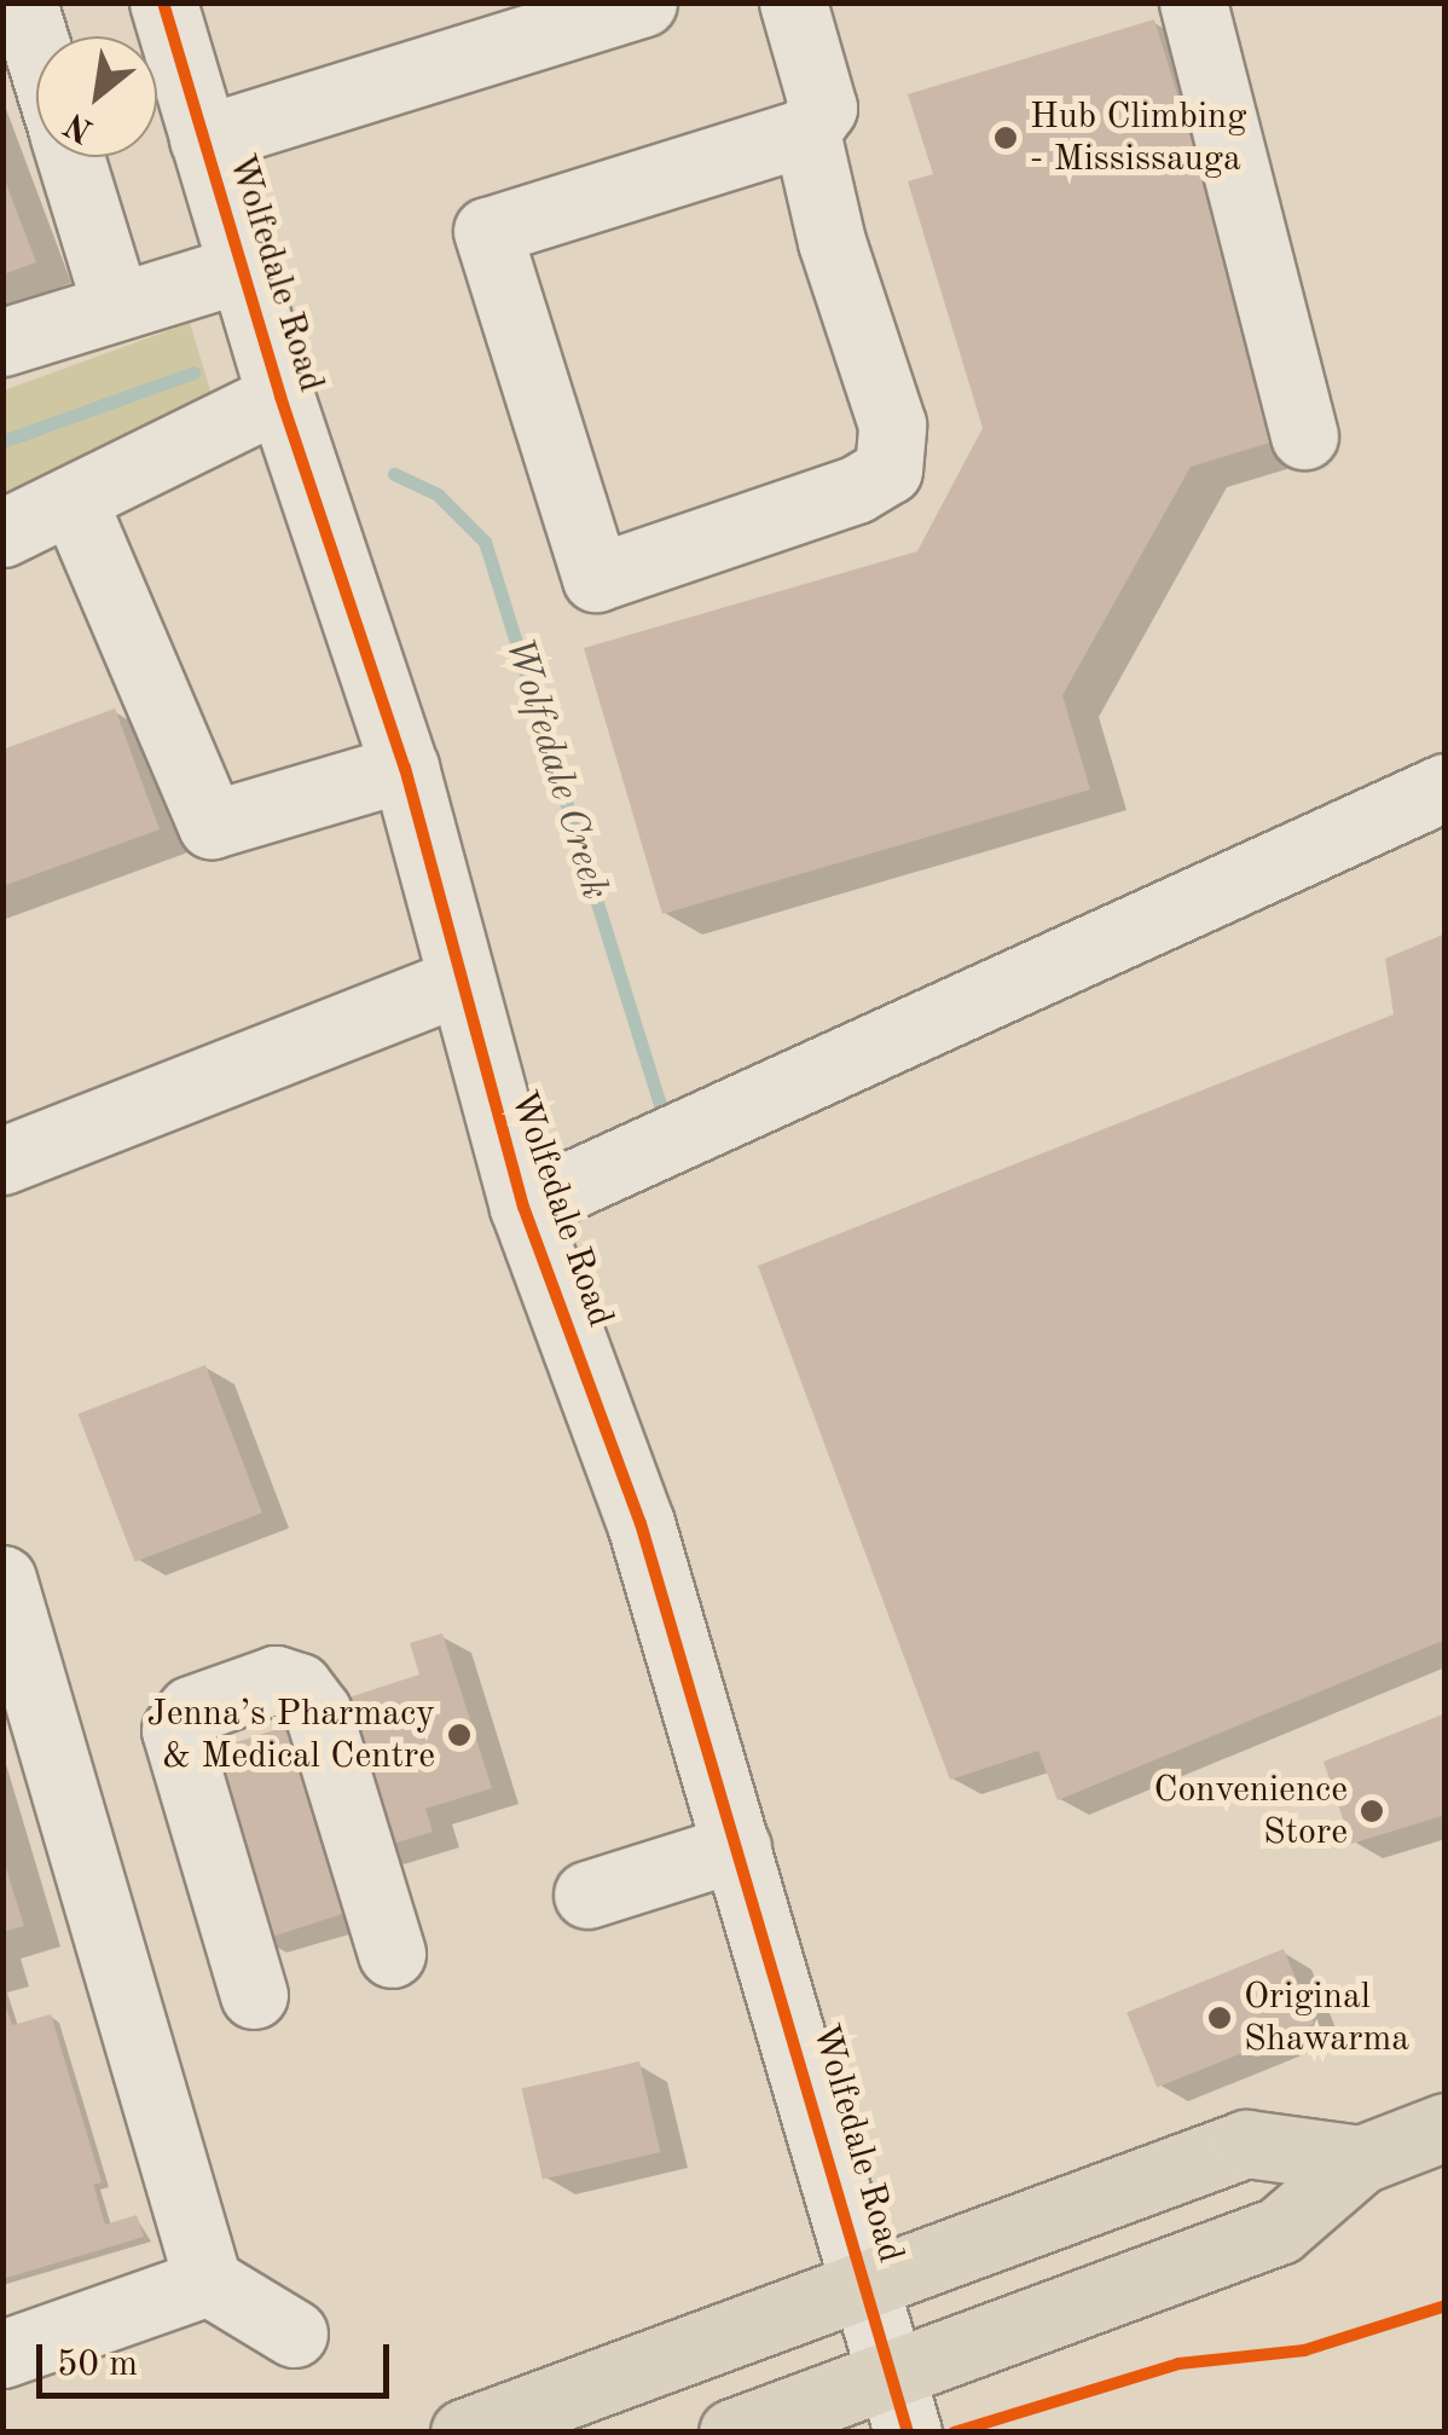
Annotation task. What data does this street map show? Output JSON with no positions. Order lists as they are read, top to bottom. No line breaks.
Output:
{"streets":{"street":["Wolfedale Road"]},"water":["Wolfedale Creek"],"places":["Hub Climbing - Mississauga","Jenna’s Pharmacy & Medical Centre","Convenience Store","Original Shawarma"],"scale_bar":"50 m","north":"bottom left"}
